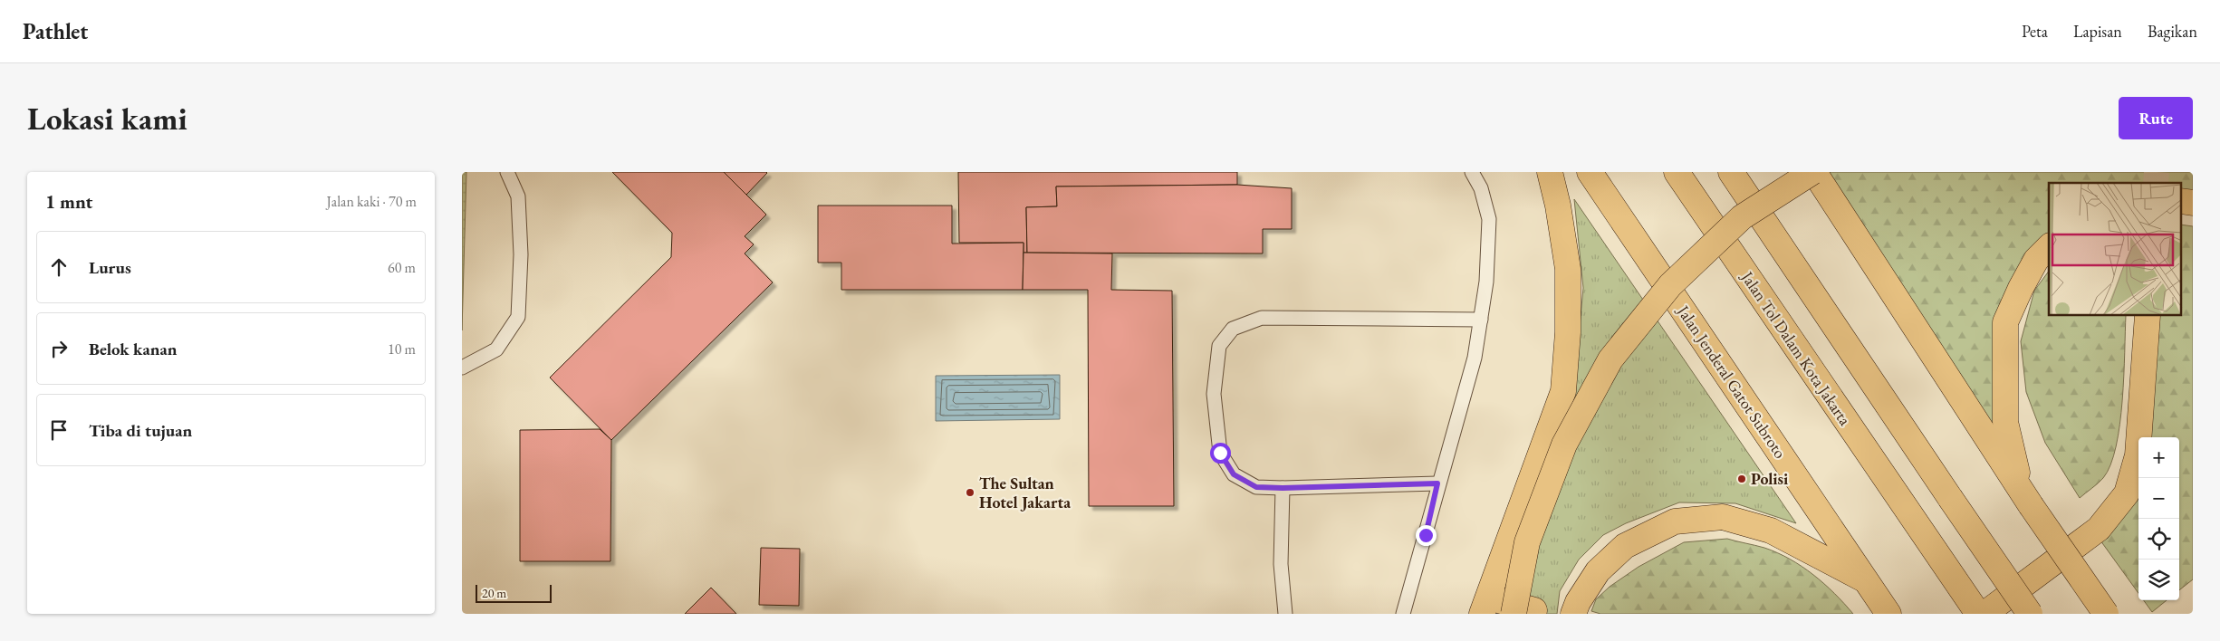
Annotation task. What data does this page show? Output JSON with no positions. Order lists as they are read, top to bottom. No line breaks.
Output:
{"streets":{"highway":["Jalan Tol Dalam Kota Jakarta","Jalan Jenderal Gatot Subroto"]},"places":["Polisi","The Sultan Hotel Jakarta"],"scale_bar":"20 m","page":{"header":"Pathlet","nav":["Peta","Lapisan","Bagikan"],"buttons":"Rute","title":"Lokasi kami","heading":["1 mnt","Jalan kaki · 70 m"],"list":[["Lurus","60 m"],["Belok kanan","10 m"],"Tiba di tujuan"],"map_buttons":["+","−"],"scale":"20 m"}}
